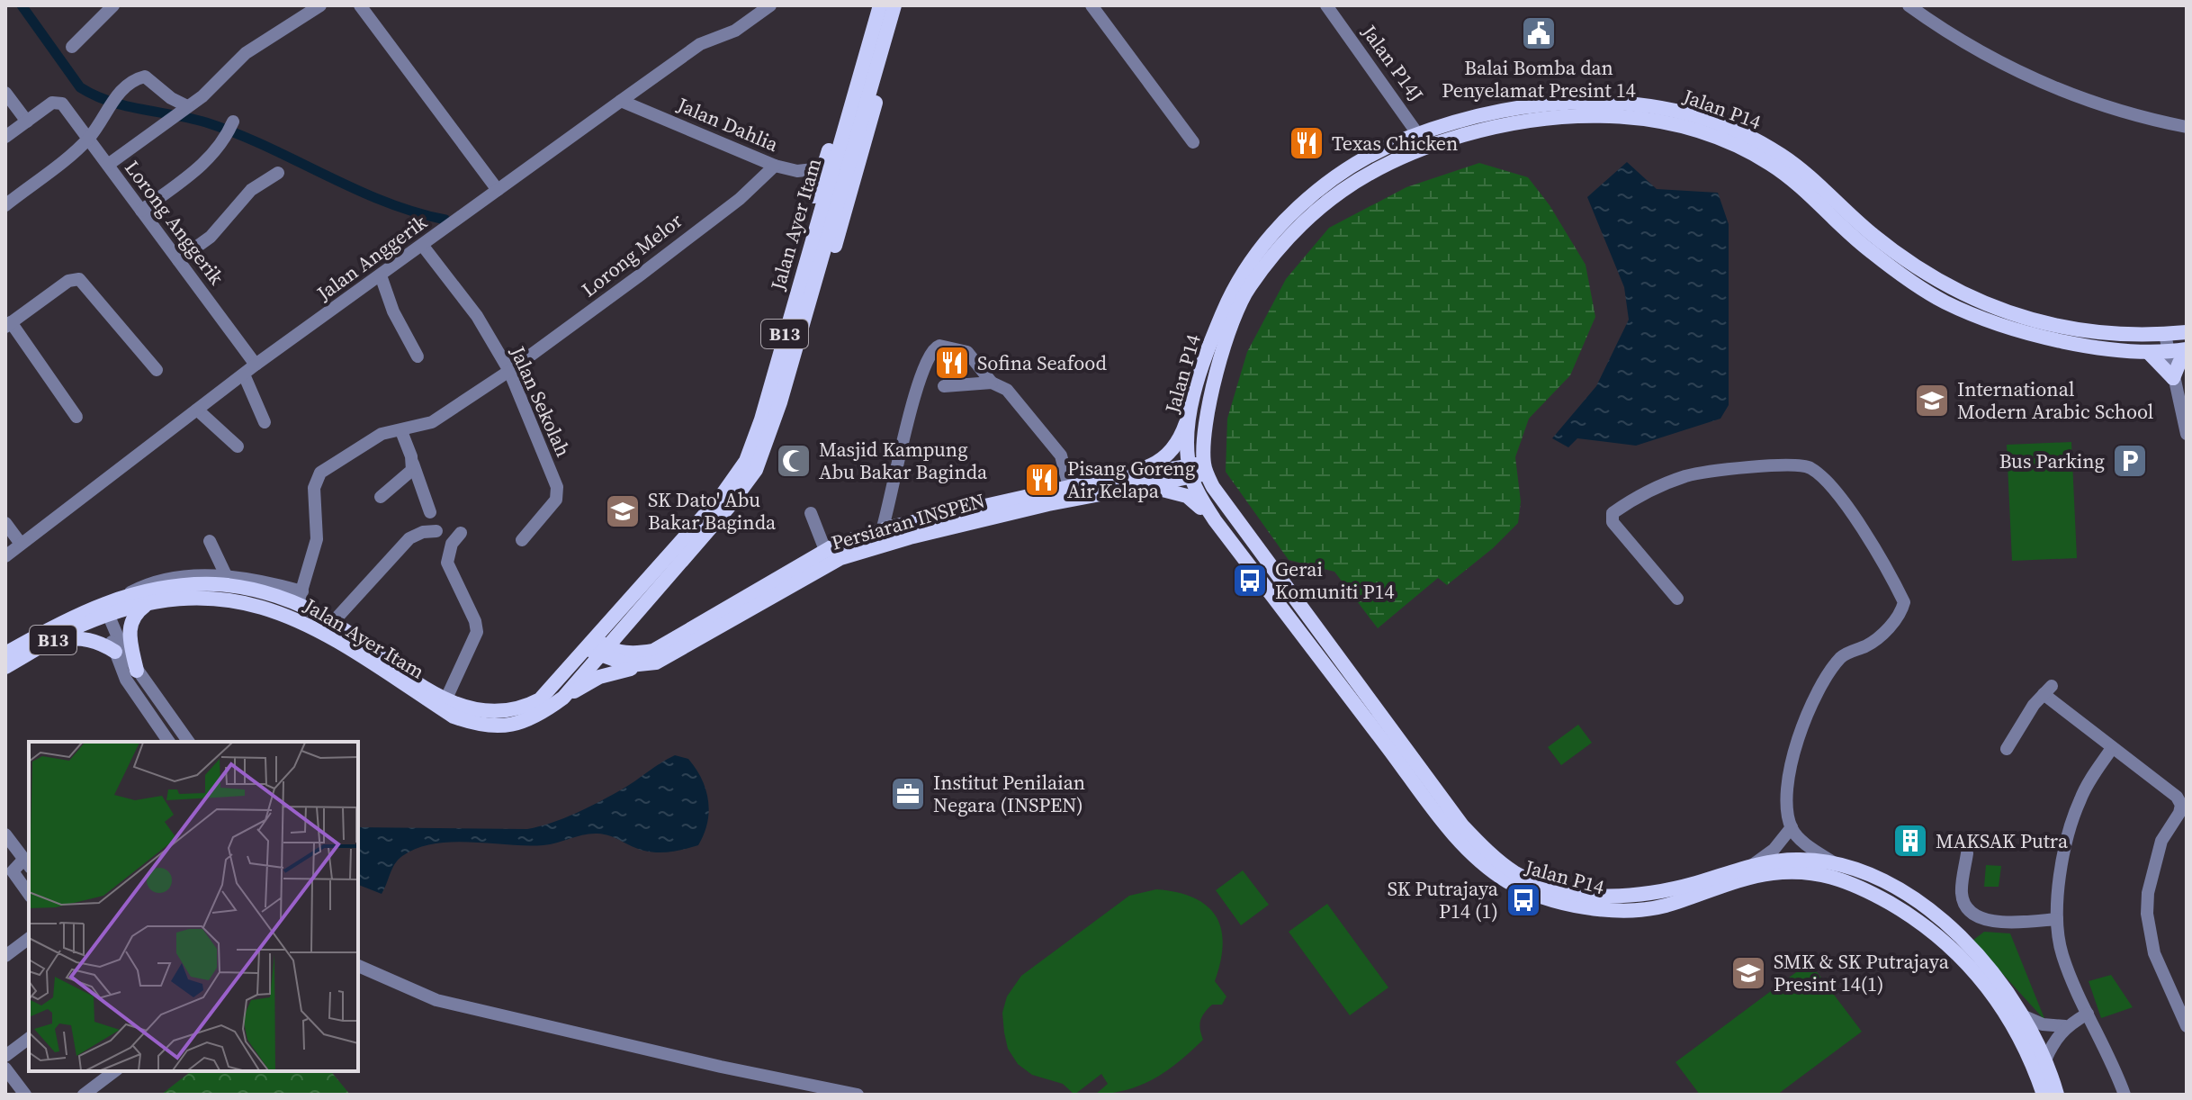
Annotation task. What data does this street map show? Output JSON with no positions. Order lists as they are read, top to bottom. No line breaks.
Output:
{"streets":{"main road":["Jalan P14","Jalan Ayer Itam","B13","Persiaran INSPEN"],"street":["Jalan P14J","Jalan Dahlia","Lorong Anggerik","Lorong Melor","Jalan Anggerik","Jalan Sekolah"]},"crossings":[["Jalan P14J","Jalan P14"],["Jalan P14","Persiaran INSPEN"],["Jalan Dahlia","Lorong Melor"],["Jalan Dahlia","Jalan Anggerik"],["Lorong Anggerik","Jalan Anggerik"],["Jalan Ayer Itam","Lorong Melor"],["Jalan Ayer Itam","B13"],["Jalan Ayer Itam","Persiaran INSPEN"],["Lorong Melor","Jalan Sekolah"],["Jalan Anggerik","Jalan Sekolah"],["B13","Persiaran INSPEN"]],"places":{"public building":["Balai Bomba dan Penyelamat Presint 14"],"restaurant":["Texas Chicken","Sofina Seafood","Pisang Goreng Air Kelapa"],"school or university":["International Modern Arabic School","SK Dato' Abu Bakar Baginda","SMK & SK Putrajaya Presint 14(1)"],"mosque":["Masjid Kampung Abu Bakar Baginda"],"parking":["Bus Parking"],"bus stop":["Gerai Komuniti P14","SK Putrajaya P14 (1)"],"office":["Institut Penilaian Negara (INSPEN)"],"building":["MAKSAK Putra"]}}
